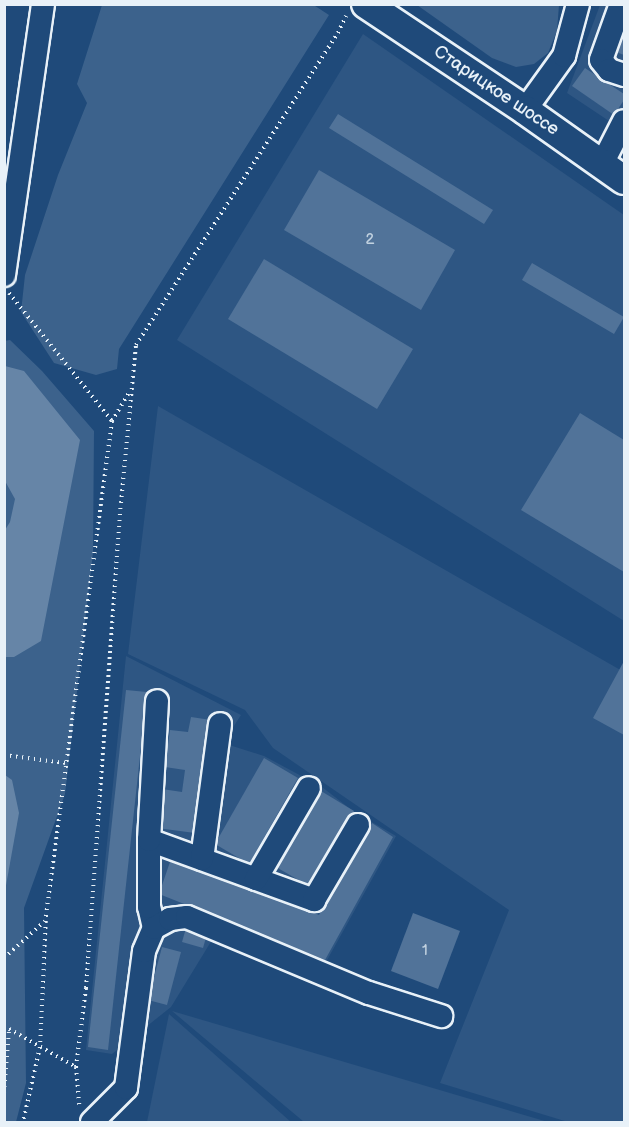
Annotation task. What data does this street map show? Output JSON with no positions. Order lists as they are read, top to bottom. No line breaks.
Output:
{"streets":{"main road":["Старицкое шоссе"]},"house_numbers":["2","1"]}
